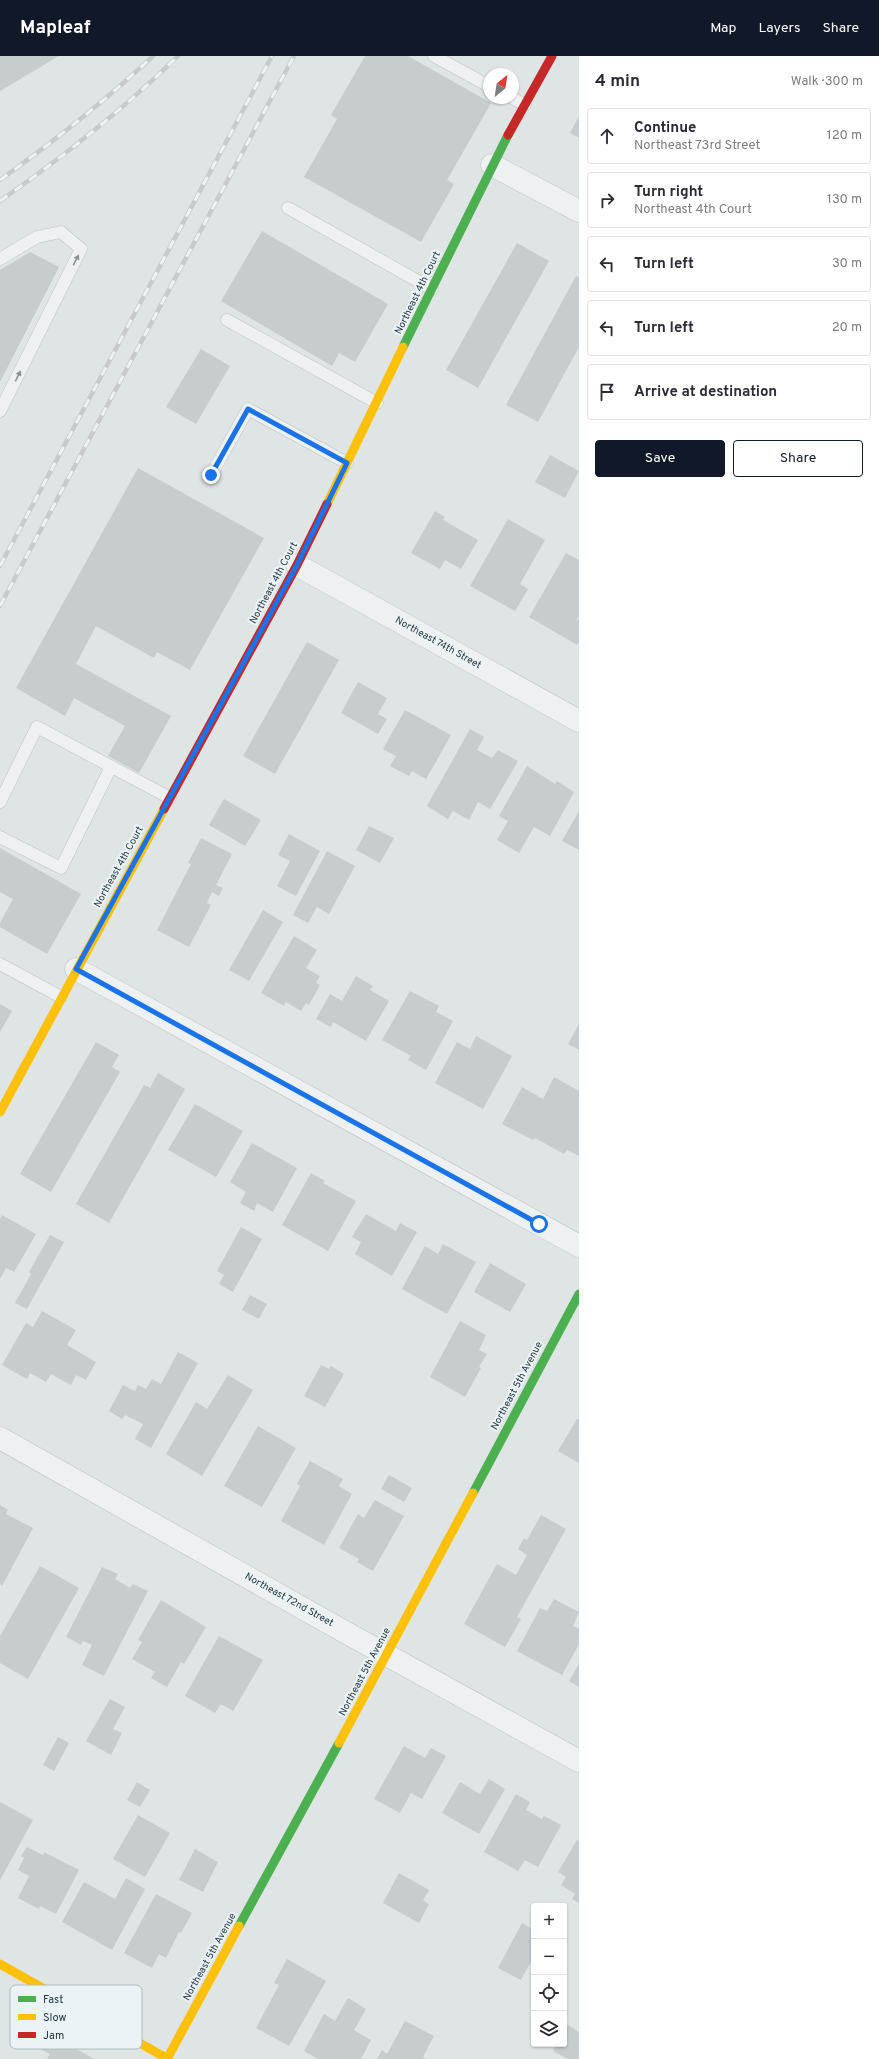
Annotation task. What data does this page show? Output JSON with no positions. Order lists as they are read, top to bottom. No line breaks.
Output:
{"streets":{"street":["Northeast 4th Court","Northeast 74th Street","Northeast 5th Avenue","Northeast 72nd Street"]},"crossings":[["Northeast 4th Court","Northeast 74th Street"],["Northeast 5th Avenue","Northeast 72nd Street"]],"legend":["Fast","Slow","Jam"],"north":"top right","page":{"header":"Mapleaf","nav":["Map","Layers","Share"],"heading":["4 min","Walk · 300 m"],"list":[["Continue","Northeast 73rd Street","120 m"],["Turn right","Northeast 4th Court","130 m"],["Turn left","30 m"],["Turn left","20 m"],"Arrive at destination"],"buttons":["Save","Share"],"map_buttons":["+","−"]}}
